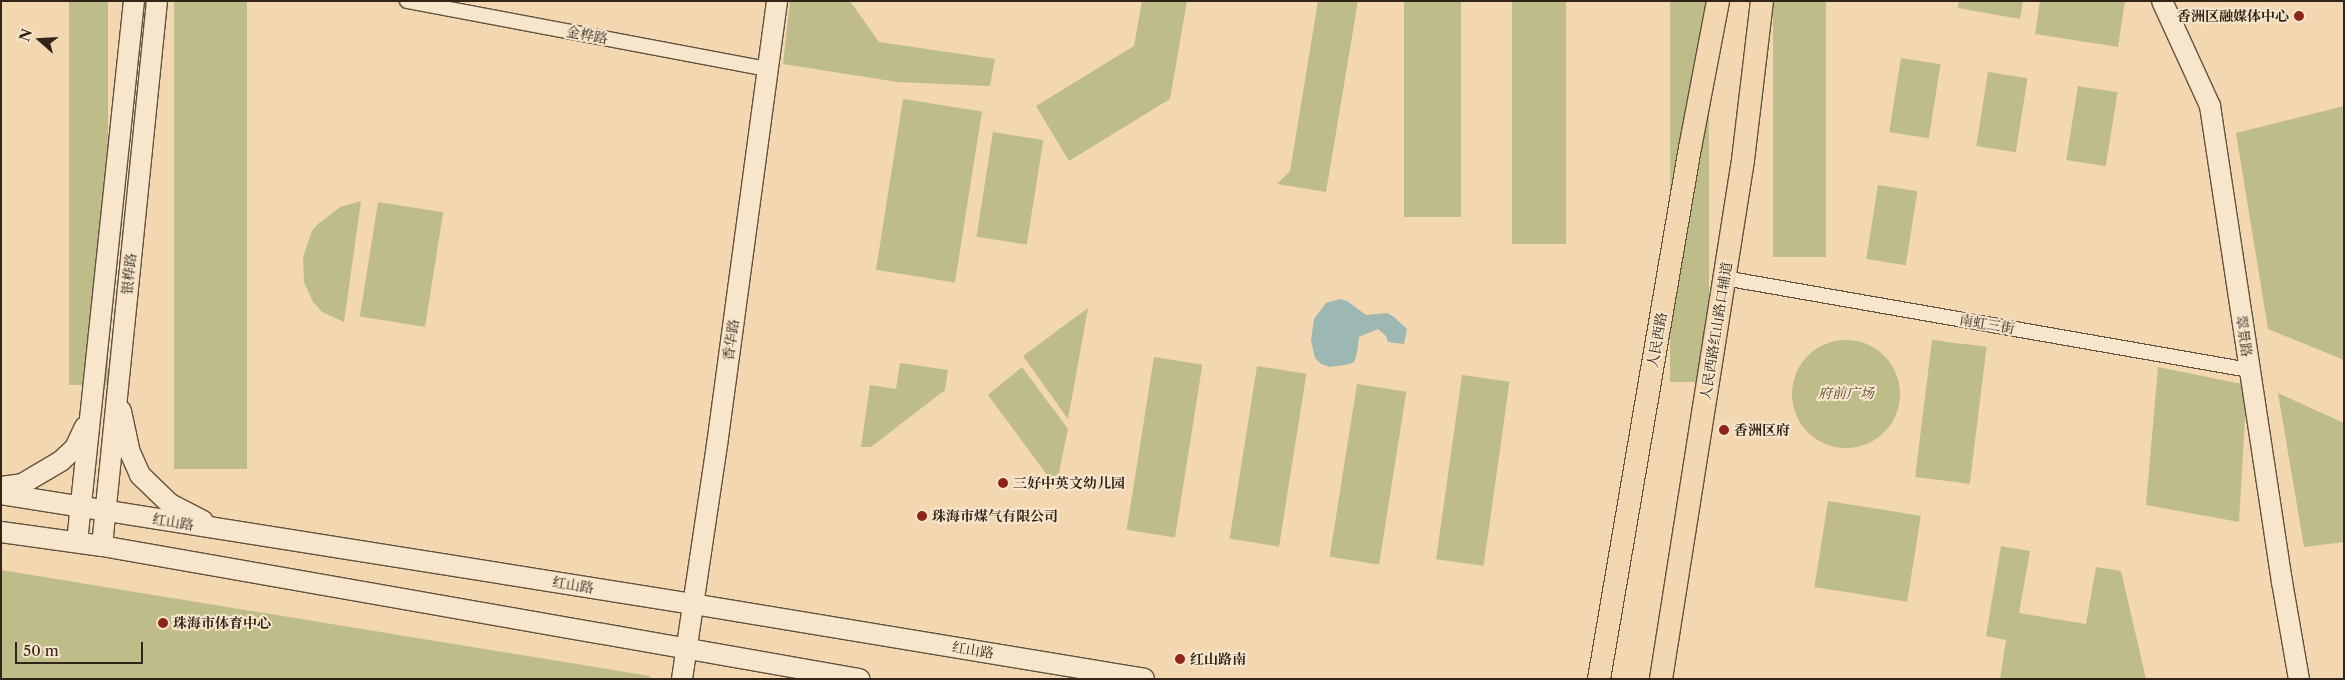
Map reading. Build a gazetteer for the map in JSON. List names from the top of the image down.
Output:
{
  "streets": {
    "main road": [
      "银桦路",
      "人民西路红山路口辅道",
      "翠景路",
      "香华路",
      "人民西路",
      "红山路"
    ],
    "street": ["金桦路", "南虹三街"]
  },
  "crossings": [
    ["金桦路", "香华路"],
    ["银桦路", "红山路"],
    ["南虹三街", "人民西路红山路口辅道"],
    ["南虹三街", "翠景路"],
    ["香华路", "红山路"]
  ],
  "parks": ["府前广场"],
  "places": [
    "香洲区融媒体中心",
    "香洲区府",
    "三好中英文幼儿园",
    "珠海市煤气有限公司",
    "珠海市体育中心",
    "红山路南"
  ],
  "scale_bar": "50 m",
  "north": "left"
}
